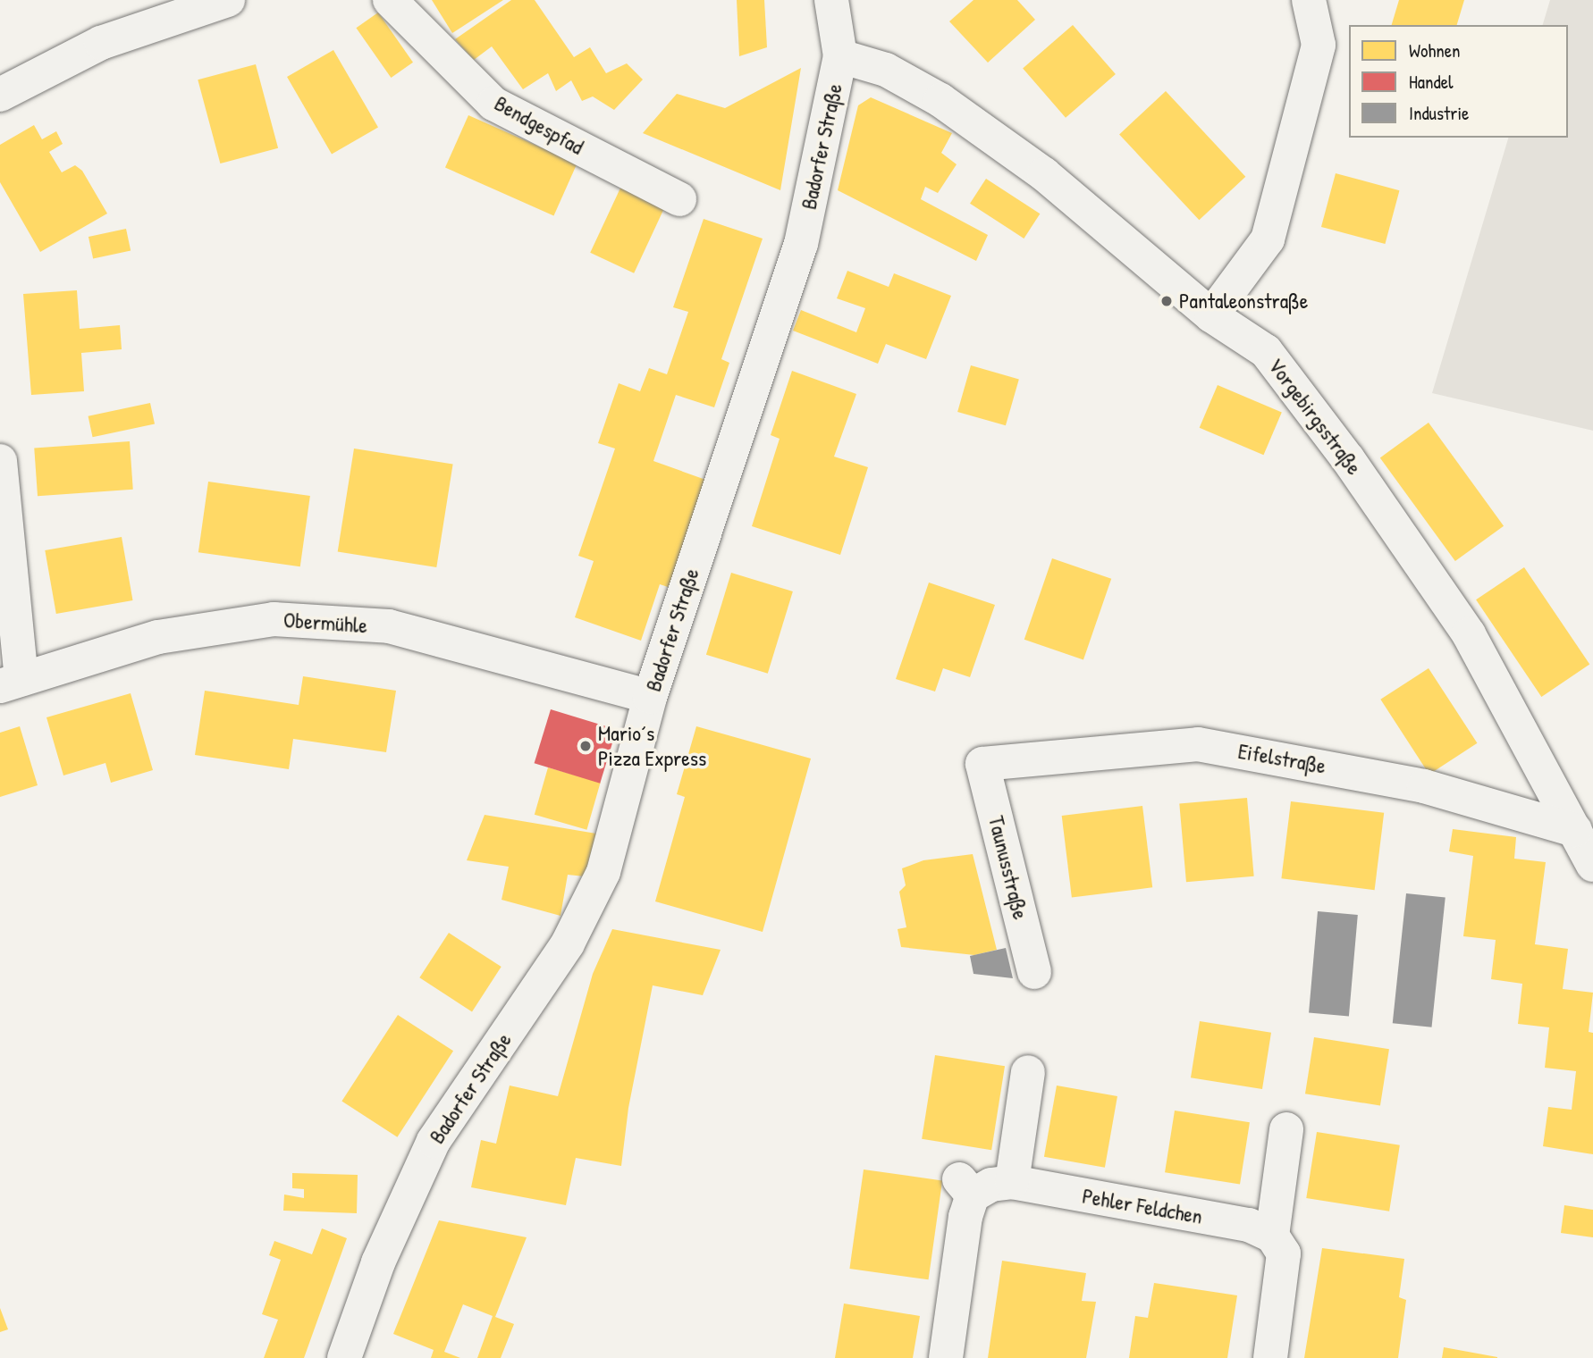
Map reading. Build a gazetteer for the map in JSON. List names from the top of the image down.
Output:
{
  "streets": {
    "street": [
      "Bendgespfad",
      "Badorfer Straße",
      "Vorgebirgsstraße",
      "Obermühle",
      "Eifelstraße",
      "Taunusstraße",
      "Pehler Feldchen"
    ]
  },
  "crossings": [
    ["Badorfer Straße", "Vorgebirgsstraße"],
    ["Badorfer Straße", "Obermühle"],
    ["Vorgebirgsstraße", "Eifelstraße"],
    ["Eifelstraße", "Taunusstraße"]
  ],
  "places": ["Pantaleonstraße", "Mario´s Pizza Express"],
  "legend": ["Wohnen", "Handel", "Industrie"]
}
